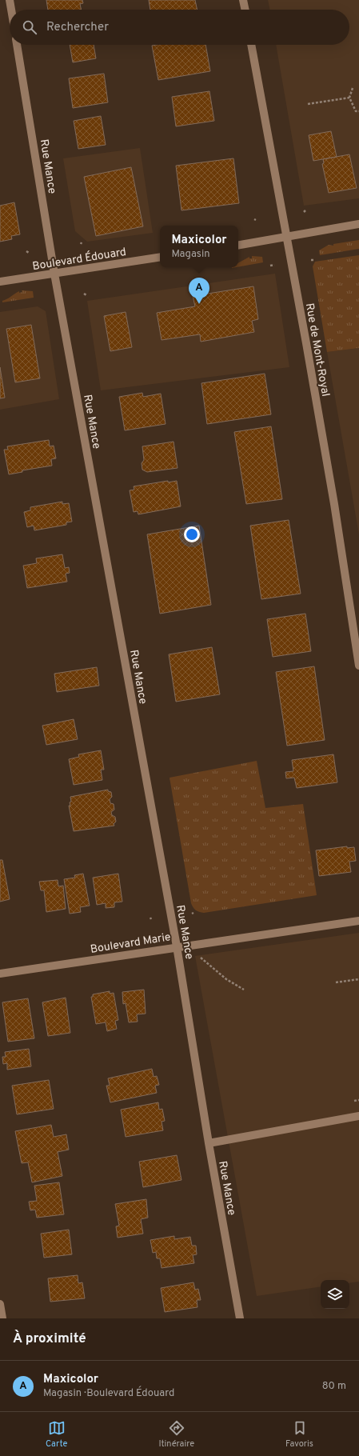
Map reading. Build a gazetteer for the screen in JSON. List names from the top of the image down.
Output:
{
  "streets": {
    "street": [
      "Rue Mance",
      "Boulevard Édouard",
      "Rue de Mont-Royal",
      "Boulevard Marie"
    ]
  },
  "crossings": [
    ["Rue Mance", "Boulevard Édouard"],
    ["Rue Mance", "Boulevard Marie"]
  ],
  "page": {
    "search": "Rechercher",
    "popup": ["Maxicolor", "Magasin"],
    "pins": "A",
    "heading": "À proximité",
    "list": [
      {
        "mark": "A",
        "name": "Maxicolor",
        "note": "Magasin · Boulevard Édouard",
        "value": "80 m"
      }
    ],
    "nav": ["Carte", "Itinéraire", "Favoris"]
  }
}
